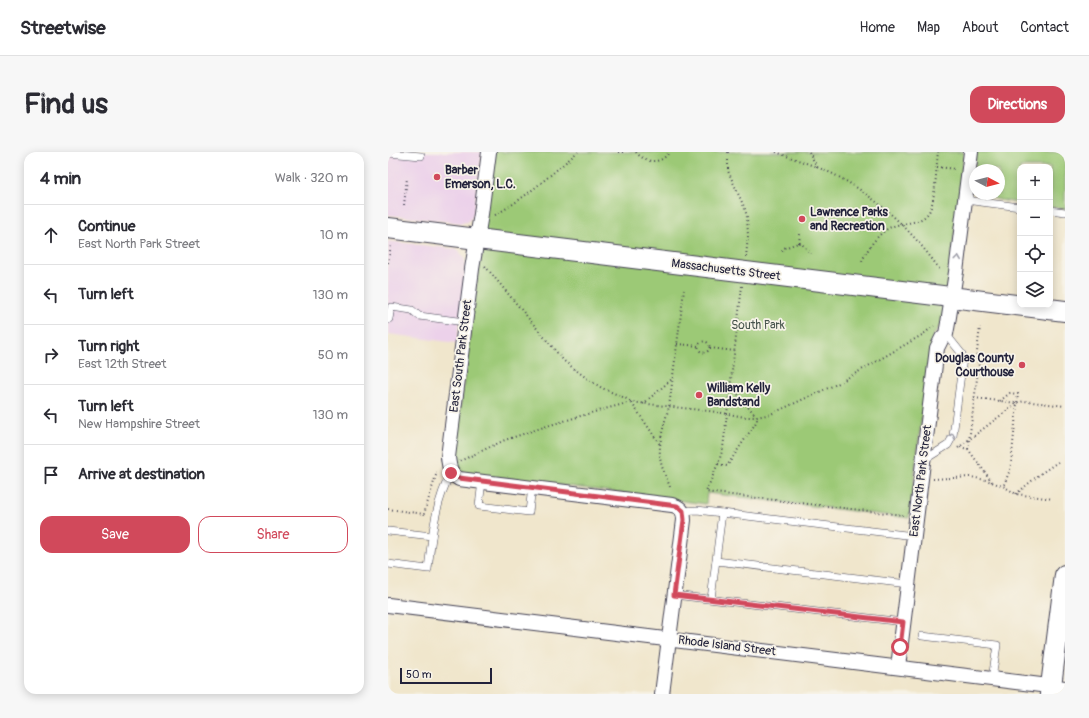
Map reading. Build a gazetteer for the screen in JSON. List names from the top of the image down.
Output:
{
  "streets": {
    "main road": ["Massachusetts Street"],
    "street": ["East South Park Street", "East North Park Street", "Rhode Island Street"]
  },
  "crossings": [
    ["Massachusetts Street", "East South Park Street"],
    ["Massachusetts Street", "East North Park Street"],
    ["East North Park Street", "Rhode Island Street"]
  ],
  "parks": ["South Park"],
  "places": [
    "Barber Emerson, L.C.",
    "Lawrence Parks and Recreation",
    "Douglas County Courthouse",
    "William Kelly Bandstand"
  ],
  "scale_bar": "50 m",
  "north": "right",
  "page": {
    "header": "Streetwise",
    "nav": [
      "Home",
      "Map",
      "About",
      "Contact"
    ],
    "buttons": [
      "Directions",
      ["Save", "Share"]
    ],
    "title": "Find us",
    "heading": ["4 min", "Walk · 320 m"],
    "map_buttons": ["+", "−"],
    "list": [
      ["Continue", "East North Park Street", "10 m"],
      ["Turn left", "130 m"],
      ["Turn right", "East 12th Street", "50 m"],
      ["Turn left", "New Hampshire Street", "130 m"],
      "Arrive at destination"
    ],
    "scale": "50 m"
  }
}
